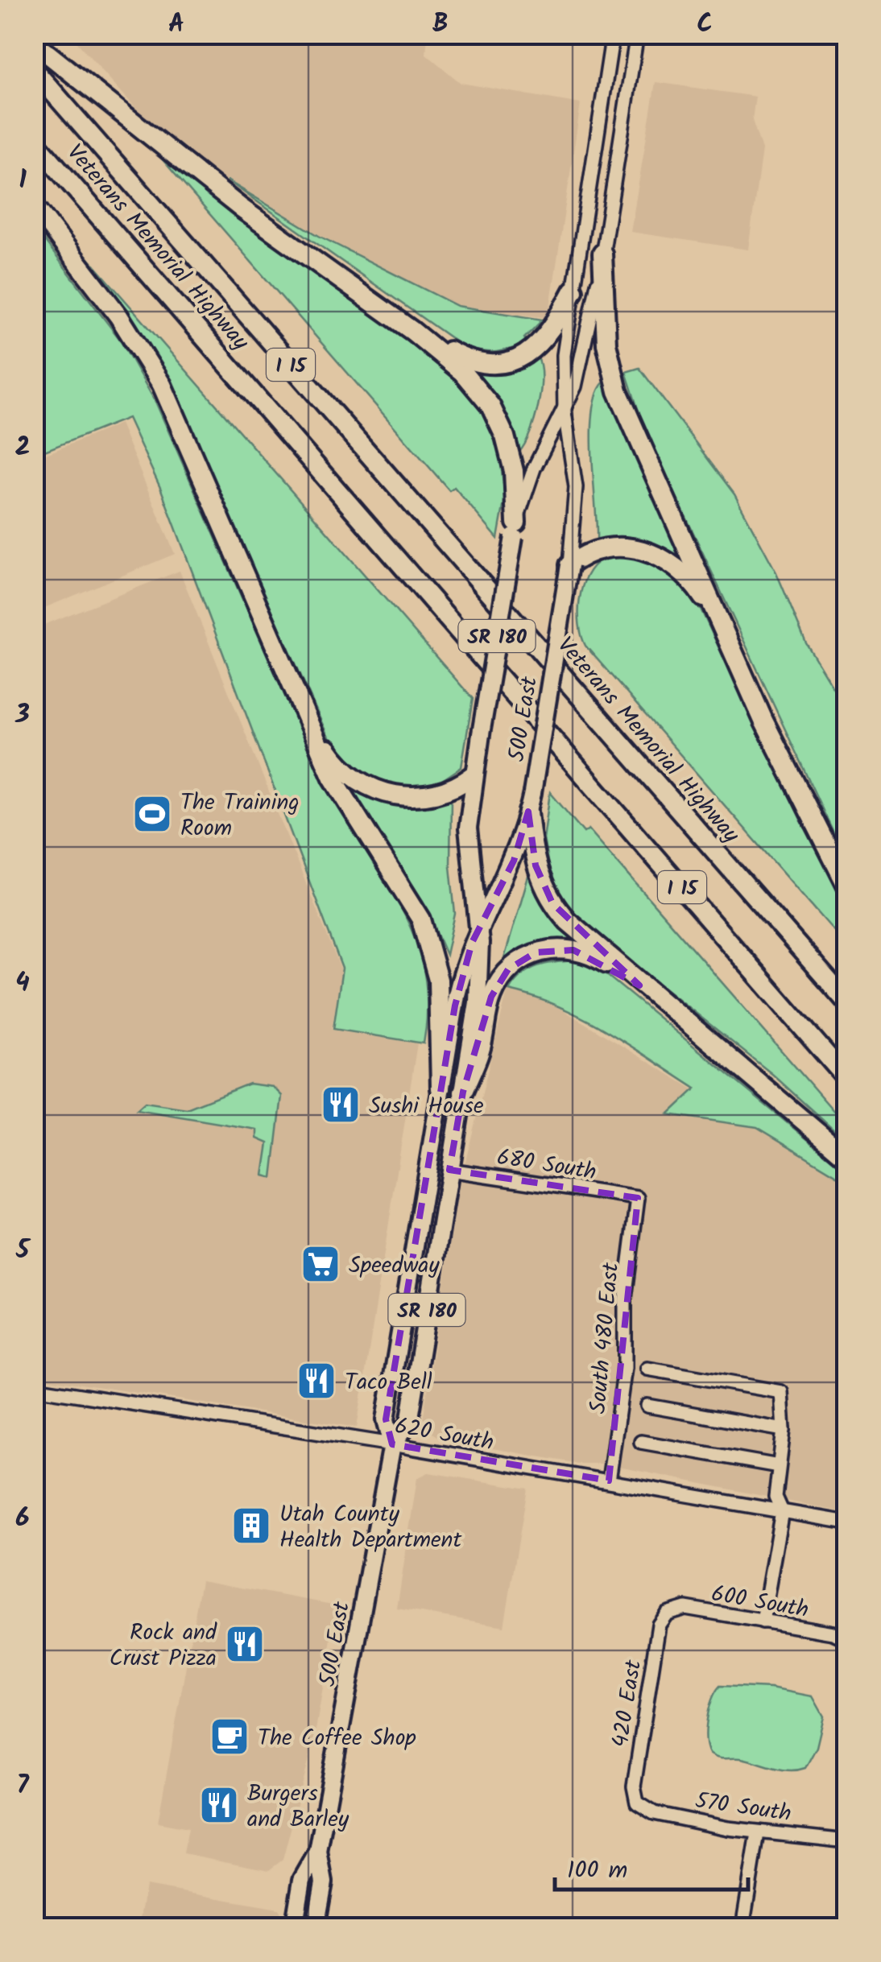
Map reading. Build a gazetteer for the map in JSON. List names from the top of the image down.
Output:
{
  "streets": {
    "highway": ["Veterans Memorial Highway", "I 15"],
    "main road": ["SR 180", "500 East"],
    "street": [
      "680 South",
      "South 480 East",
      "620 South",
      "600 South",
      "420 East",
      "570 South"
    ]
  },
  "crossings": [
    ["500 East", "680 South"],
    ["500 East", "620 South"],
    ["680 South", "South 480 East"],
    ["South 480 East", "620 South"],
    ["600 South", "420 East"],
    ["420 East", "570 South"]
  ],
  "places": {
    "sports": ["The Training Room"],
    "restaurant": [
      "Sushi House",
      "Taco Bell",
      "Rock and Crust Pizza",
      "Burgers and Barley"
    ],
    "supermarket": ["Speedway"],
    "building": ["Utah County Health Department"],
    "cafe": ["The Coffee Shop"]
  },
  "scale_bar": "100 m",
  "grid": {
    "columns": ["A", "B", "C"],
    "rows": [
      "1",
      "2",
      "3",
      "4",
      "5",
      "6",
      "7"
    ]
  }
}
